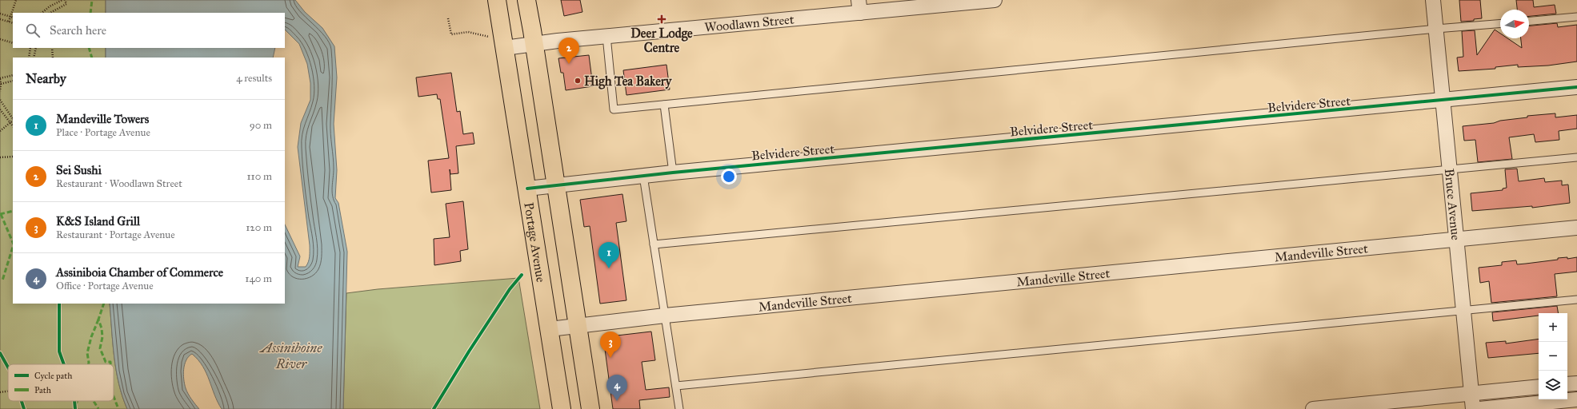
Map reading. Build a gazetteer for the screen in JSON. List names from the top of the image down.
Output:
{
  "streets": {
    "highway": ["Portage Avenue"],
    "street": [
      "Woodlawn Street",
      "Belvidere Street",
      "Bruce Avenue",
      "Mandeville Street"
    ]
  },
  "crossings": [
    ["Woodlawn Street", "Portage Avenue"],
    ["Belvidere Street", "Bruce Avenue"],
    ["Belvidere Street", "Portage Avenue"],
    ["Bruce Avenue", "Mandeville Street"],
    ["Portage Avenue", "Mandeville Street"]
  ],
  "water": ["Assiniboine River"],
  "places": {
    "health": ["Deer Lodge Centre"],
    "other": ["High Tea Bakery"]
  },
  "legend": ["Cycle path", "Path"],
  "north": "right",
  "page": {
    "search": "Search here",
    "pins": [
      "2",
      "1",
      "3",
      "4"
    ],
    "heading": ["Nearby", "4 results"],
    "list": [
      {
        "mark": "1",
        "name": "Mandeville Towers",
        "note": "Place · Portage Avenue",
        "value": "90 m"
      },
      {
        "mark": "2",
        "name": "Sei Sushi",
        "note": "Restaurant · Woodlawn Street",
        "value": "110 m"
      },
      {
        "mark": "3",
        "name": "K&S Island Grill",
        "note": "Restaurant · Portage Avenue",
        "value": "120 m"
      },
      {
        "mark": "4",
        "name": "Assiniboia Chamber of Commerce",
        "note": "Office · Portage Avenue",
        "value": "140 m"
      }
    ],
    "map_buttons": ["+", "−"]
  }
}
